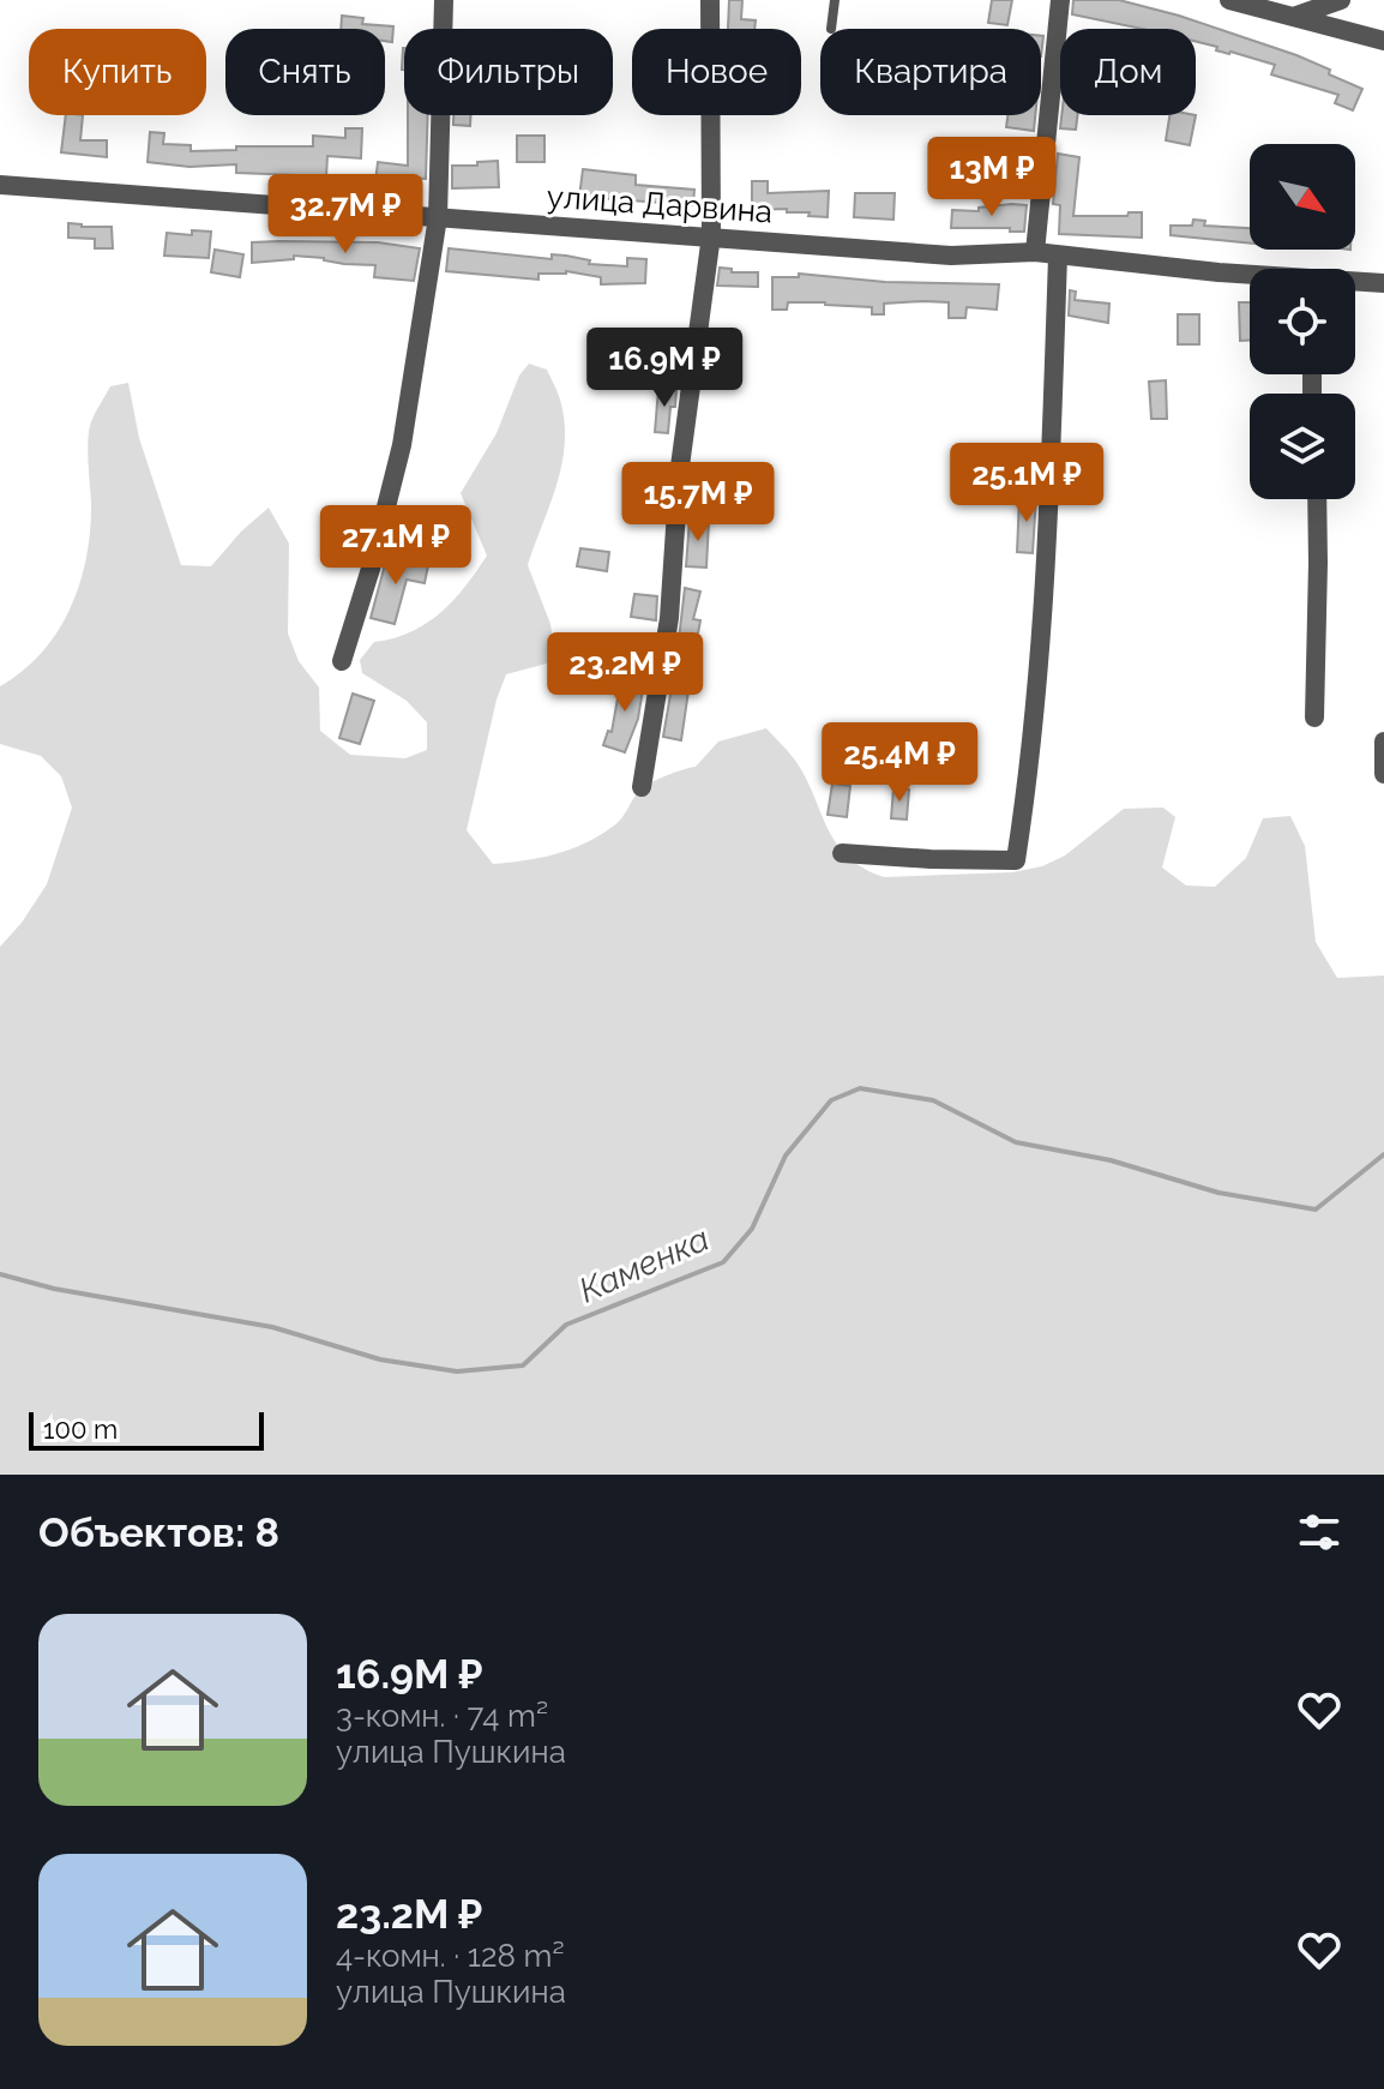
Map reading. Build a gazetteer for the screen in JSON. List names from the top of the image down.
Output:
{
  "streets": {
    "street": ["улица Дарвина"]
  },
  "water": ["Каменка"],
  "scale_bar": "100 m",
  "north": "bottom right",
  "page": {
    "chip": [
      "Купить",
      "Снять",
      "Фильтры",
      "Новое",
      "Квартира",
      "Дом"
    ],
    "price": [
      "13M ₽",
      "32.7M ₽",
      "16.9M ₽",
      "25.1M ₽",
      "15.7M ₽",
      "27.1M ₽",
      "23.2M ₽",
      "25.4M ₽"
    ],
    "scale": "100 m",
    "heading": "Объектов: 8",
    "list": [
      {
        "name": "16.9M ₽",
        "note": "3-комн. · 74 m² · улица Пушкина"
      },
      {
        "name": "23.2M ₽",
        "note": "4-комн. · 128 m² · улица Пушкина"
      }
    ]
  }
}
